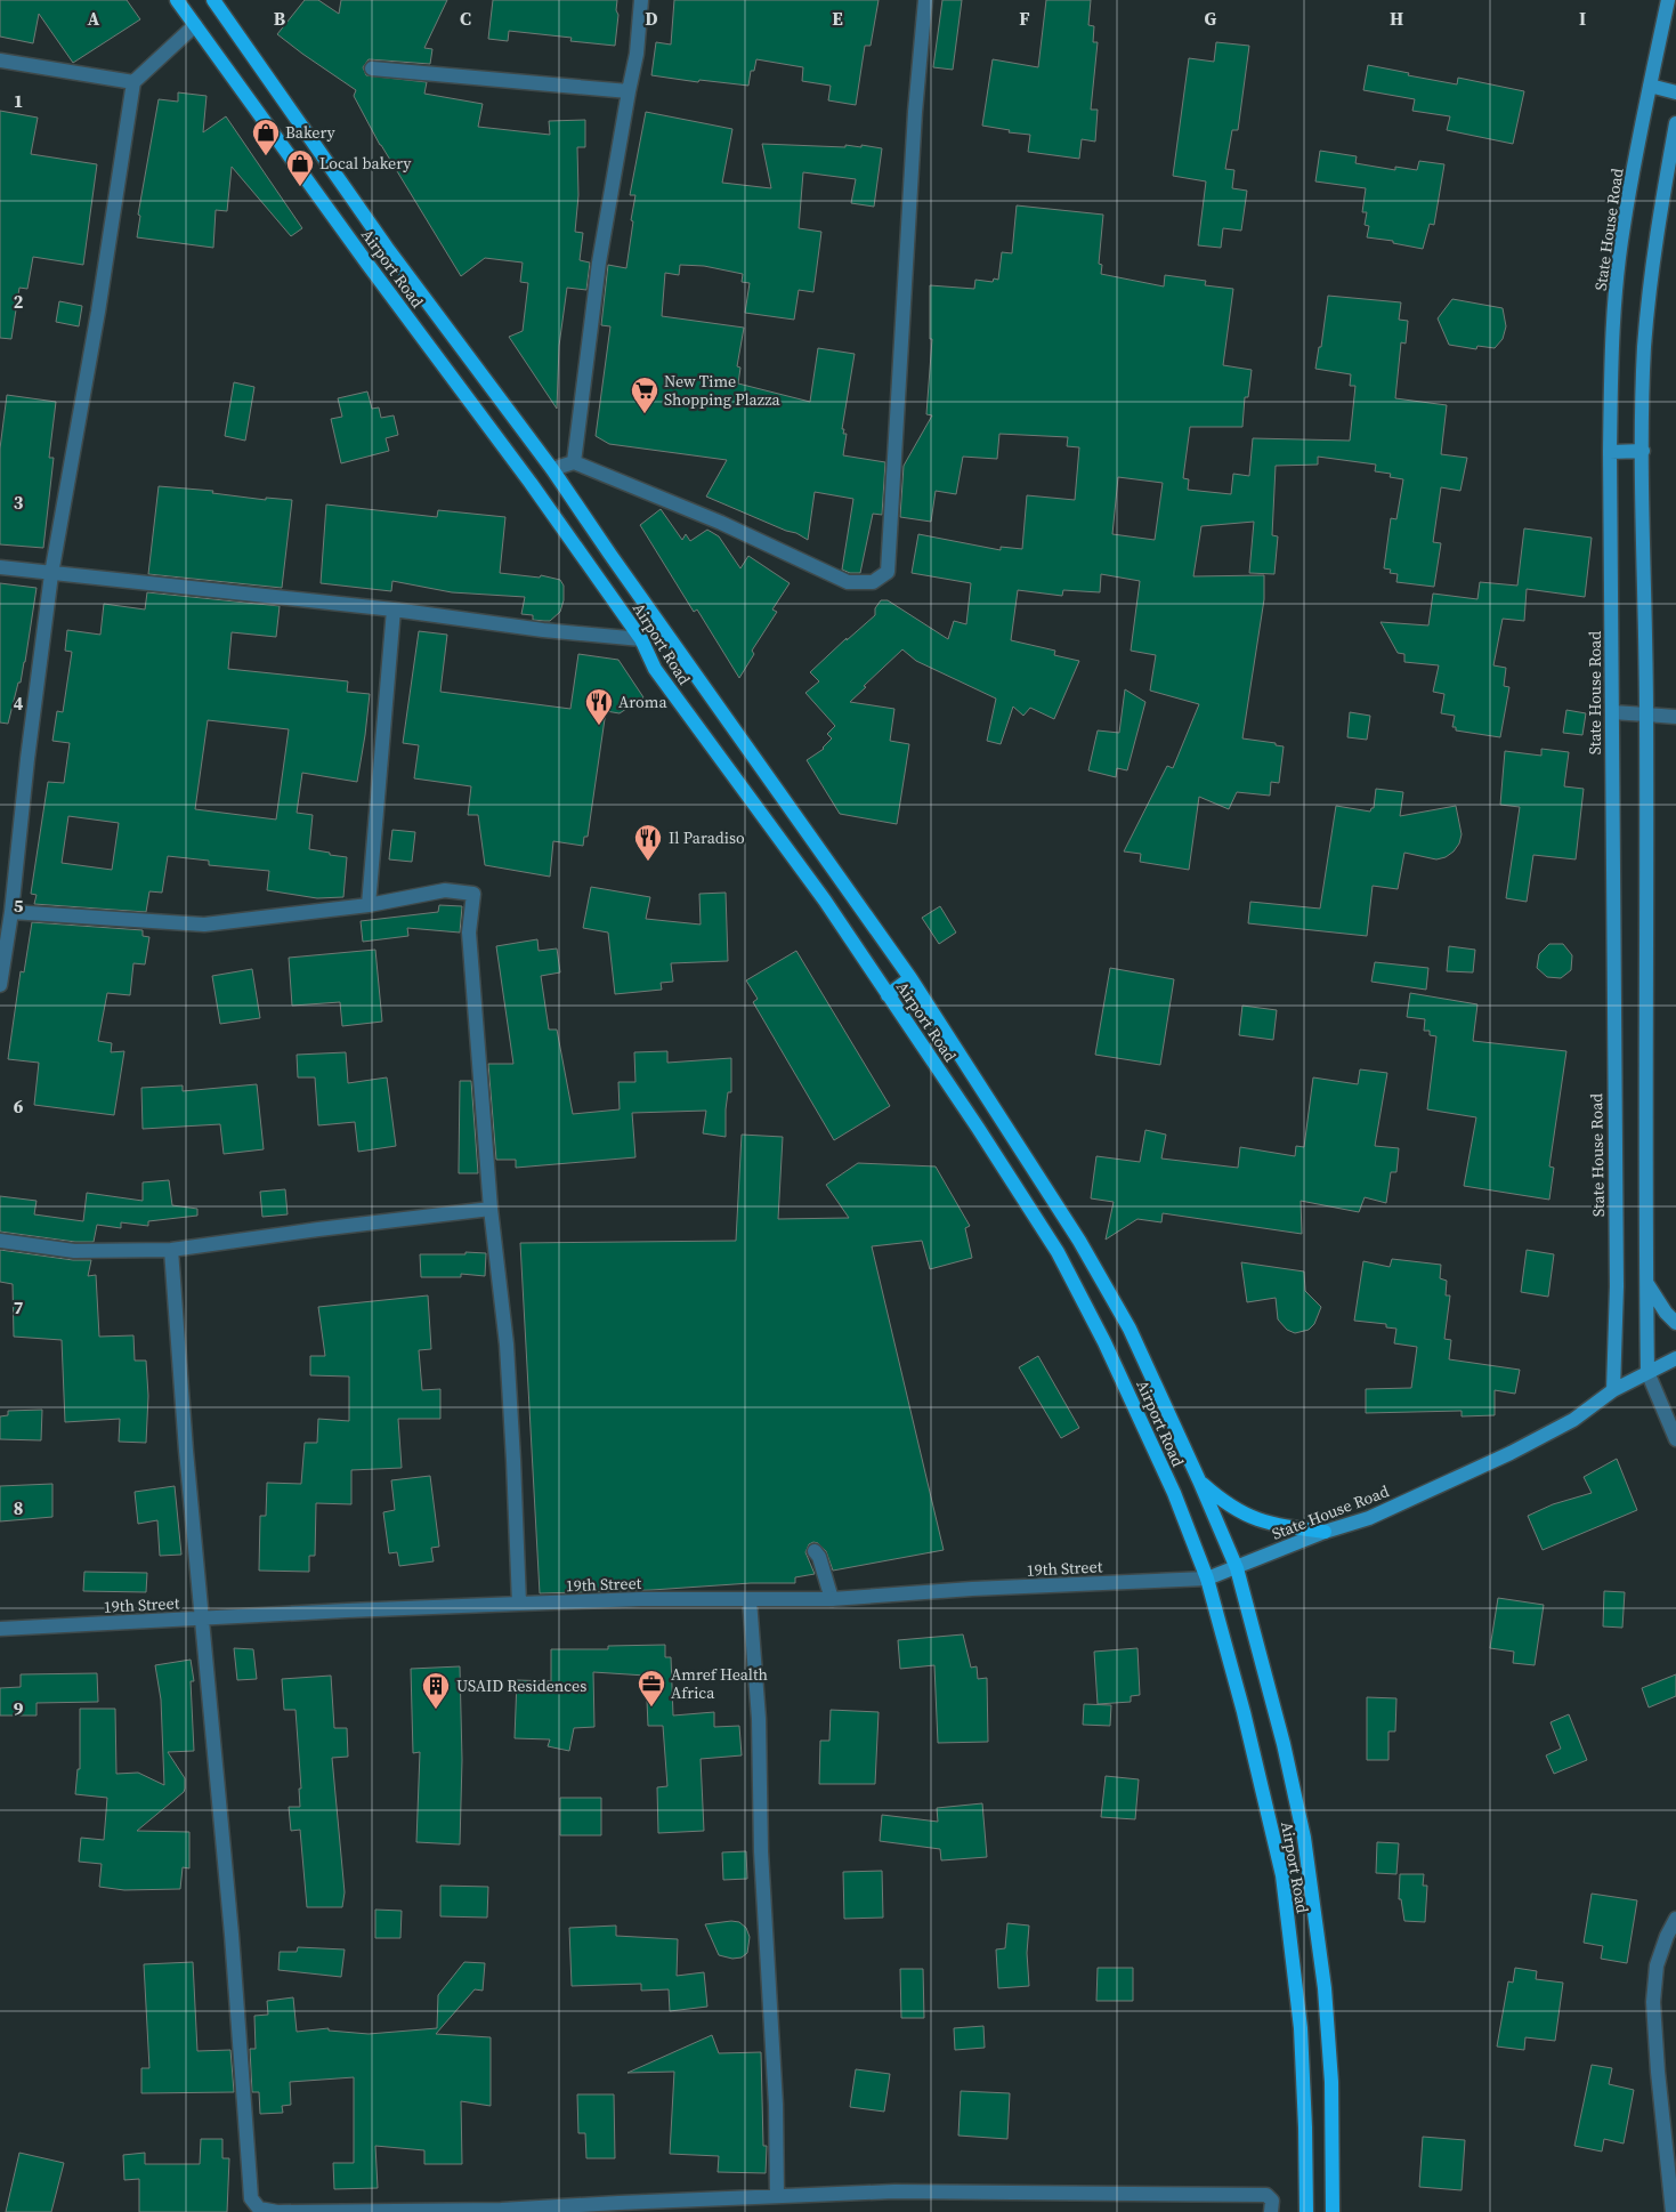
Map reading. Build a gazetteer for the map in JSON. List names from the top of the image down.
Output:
{
  "streets": {
    "main road": ["State House Road", "Airport Road"],
    "street": ["19th Street"]
  },
  "crossings": [
    ["State House Road", "Airport Road"],
    ["State House Road", "19th Street"],
    ["Airport Road", "19th Street"]
  ],
  "places": {
    "shop": ["Bakery", "Local bakery"],
    "supermarket": ["New Time Shopping Plazza"],
    "restaurant": ["Aroma", "Il Paradiso"],
    "office": ["Amref Health Africa"],
    "building": ["USAID Residences"]
  },
  "grid": {
    "columns": [
      "A",
      "B",
      "C",
      "D",
      "E",
      "F",
      "G",
      "H",
      "I"
    ],
    "rows": [
      "1",
      "2",
      "3",
      "4",
      "5",
      "6",
      "7",
      "8",
      "9"
    ]
  }
}
